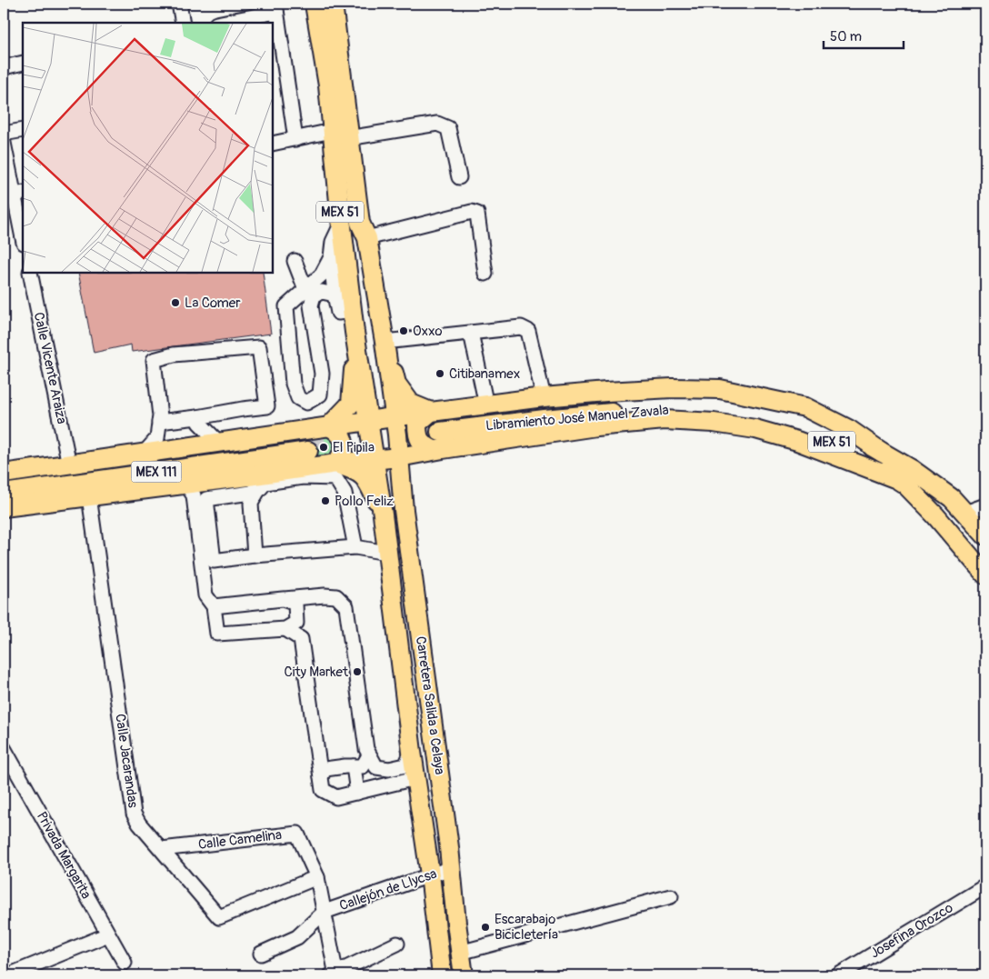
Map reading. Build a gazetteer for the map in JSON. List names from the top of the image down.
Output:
{
  "streets": {
    "main road": [
      "MEX 51",
      "Libramiento José Manuel Zavala",
      "MEX 111",
      "Carretera Salida a Celaya"
    ],
    "street": [
      "Calle Vicente Araiza",
      "Calle Jacarandas",
      "Calle Camelina",
      "Privada Margarita",
      "Callejón de Llycsa",
      "Josefina Orozco"
    ]
  },
  "crossings": [
    ["MEX 51", "Carretera Salida a Celaya"],
    ["Carretera Salida a Celaya", "Callejón de Llycsa"],
    ["Calle Jacarandas", "Calle Camelina"]
  ],
  "places": [
    "La Comer",
    "Oxxo",
    "Citibanamex",
    "El Pipila",
    "Pollo Feliz",
    "City Market",
    "Escarabajo Bicicletería"
  ],
  "scale_bar": "50 m"
}
